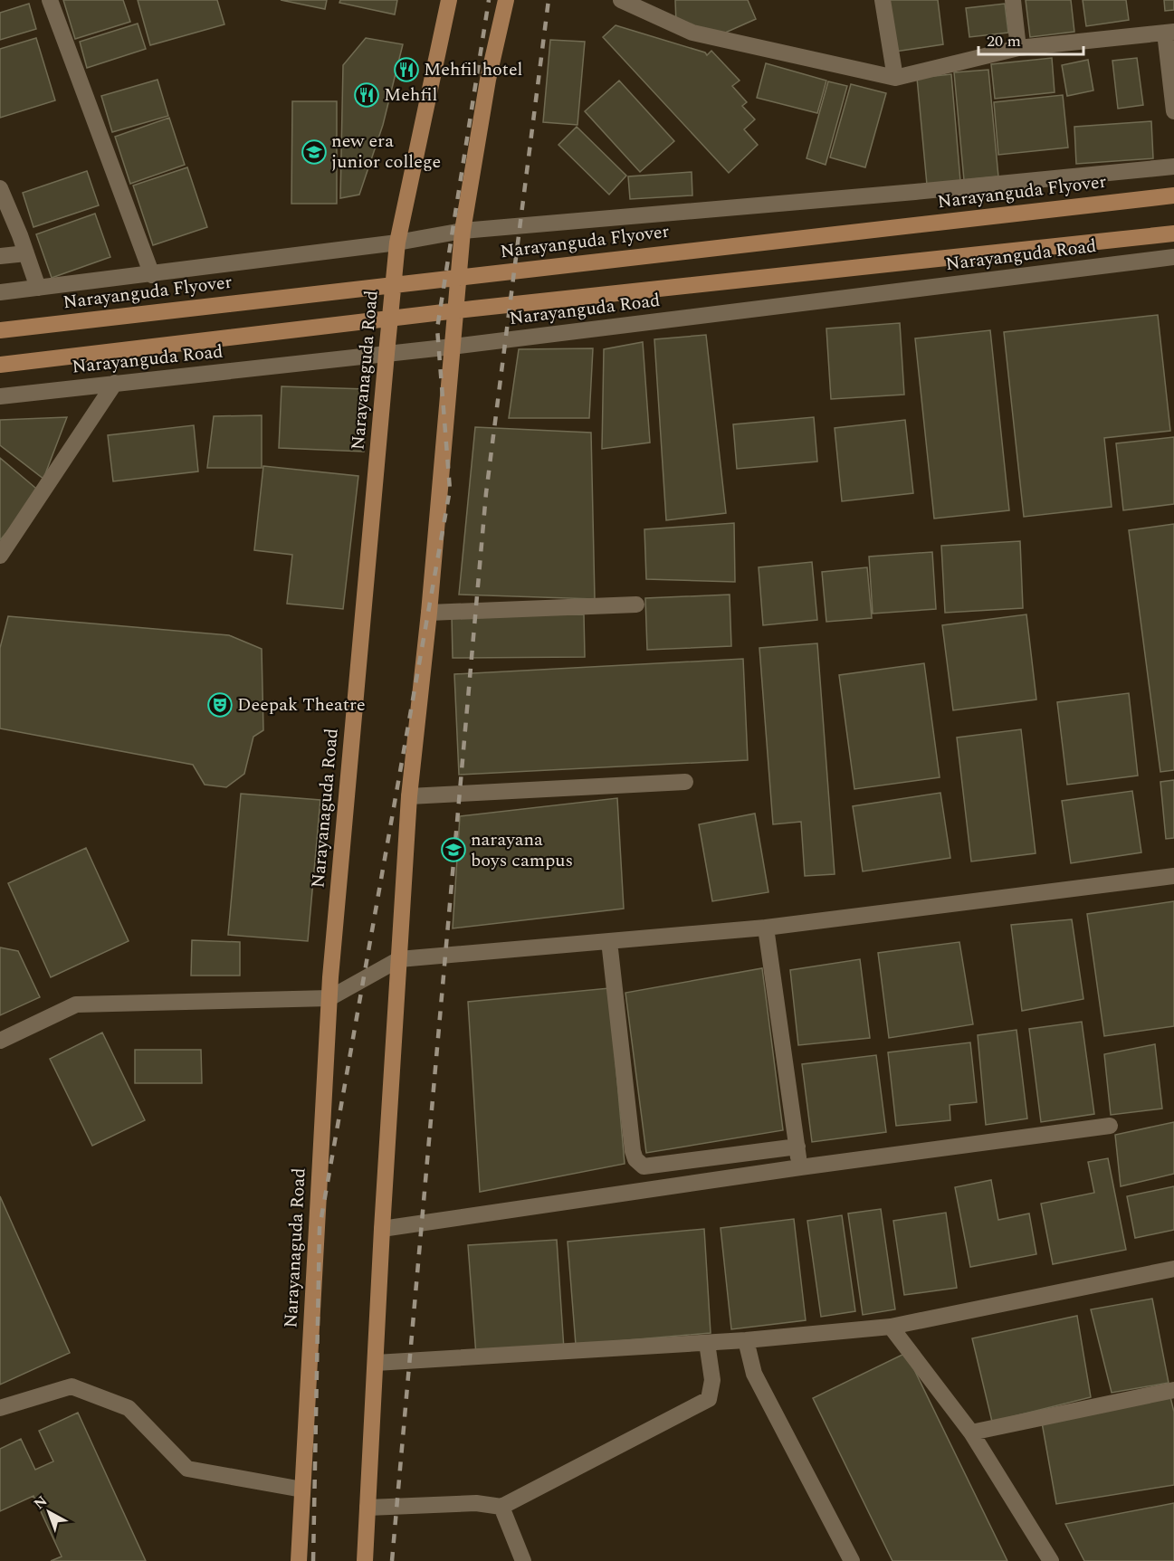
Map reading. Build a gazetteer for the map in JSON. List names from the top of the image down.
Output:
{
  "streets": {
    "main road": ["Narayanguda Flyover", "Narayanaguda Road"],
    "street": ["Narayanguda Road"]
  },
  "crossings": [
    ["Narayanguda Road", "Narayanaguda Road"]
  ],
  "places": {
    "restaurant": ["Mehfil hotel", "Mehfil"],
    "school or university": ["new era junior college", "narayana boys campus"],
    "theatre": ["Deepak Theatre"]
  },
  "scale_bar": "20 m",
  "north": "top left"
}
